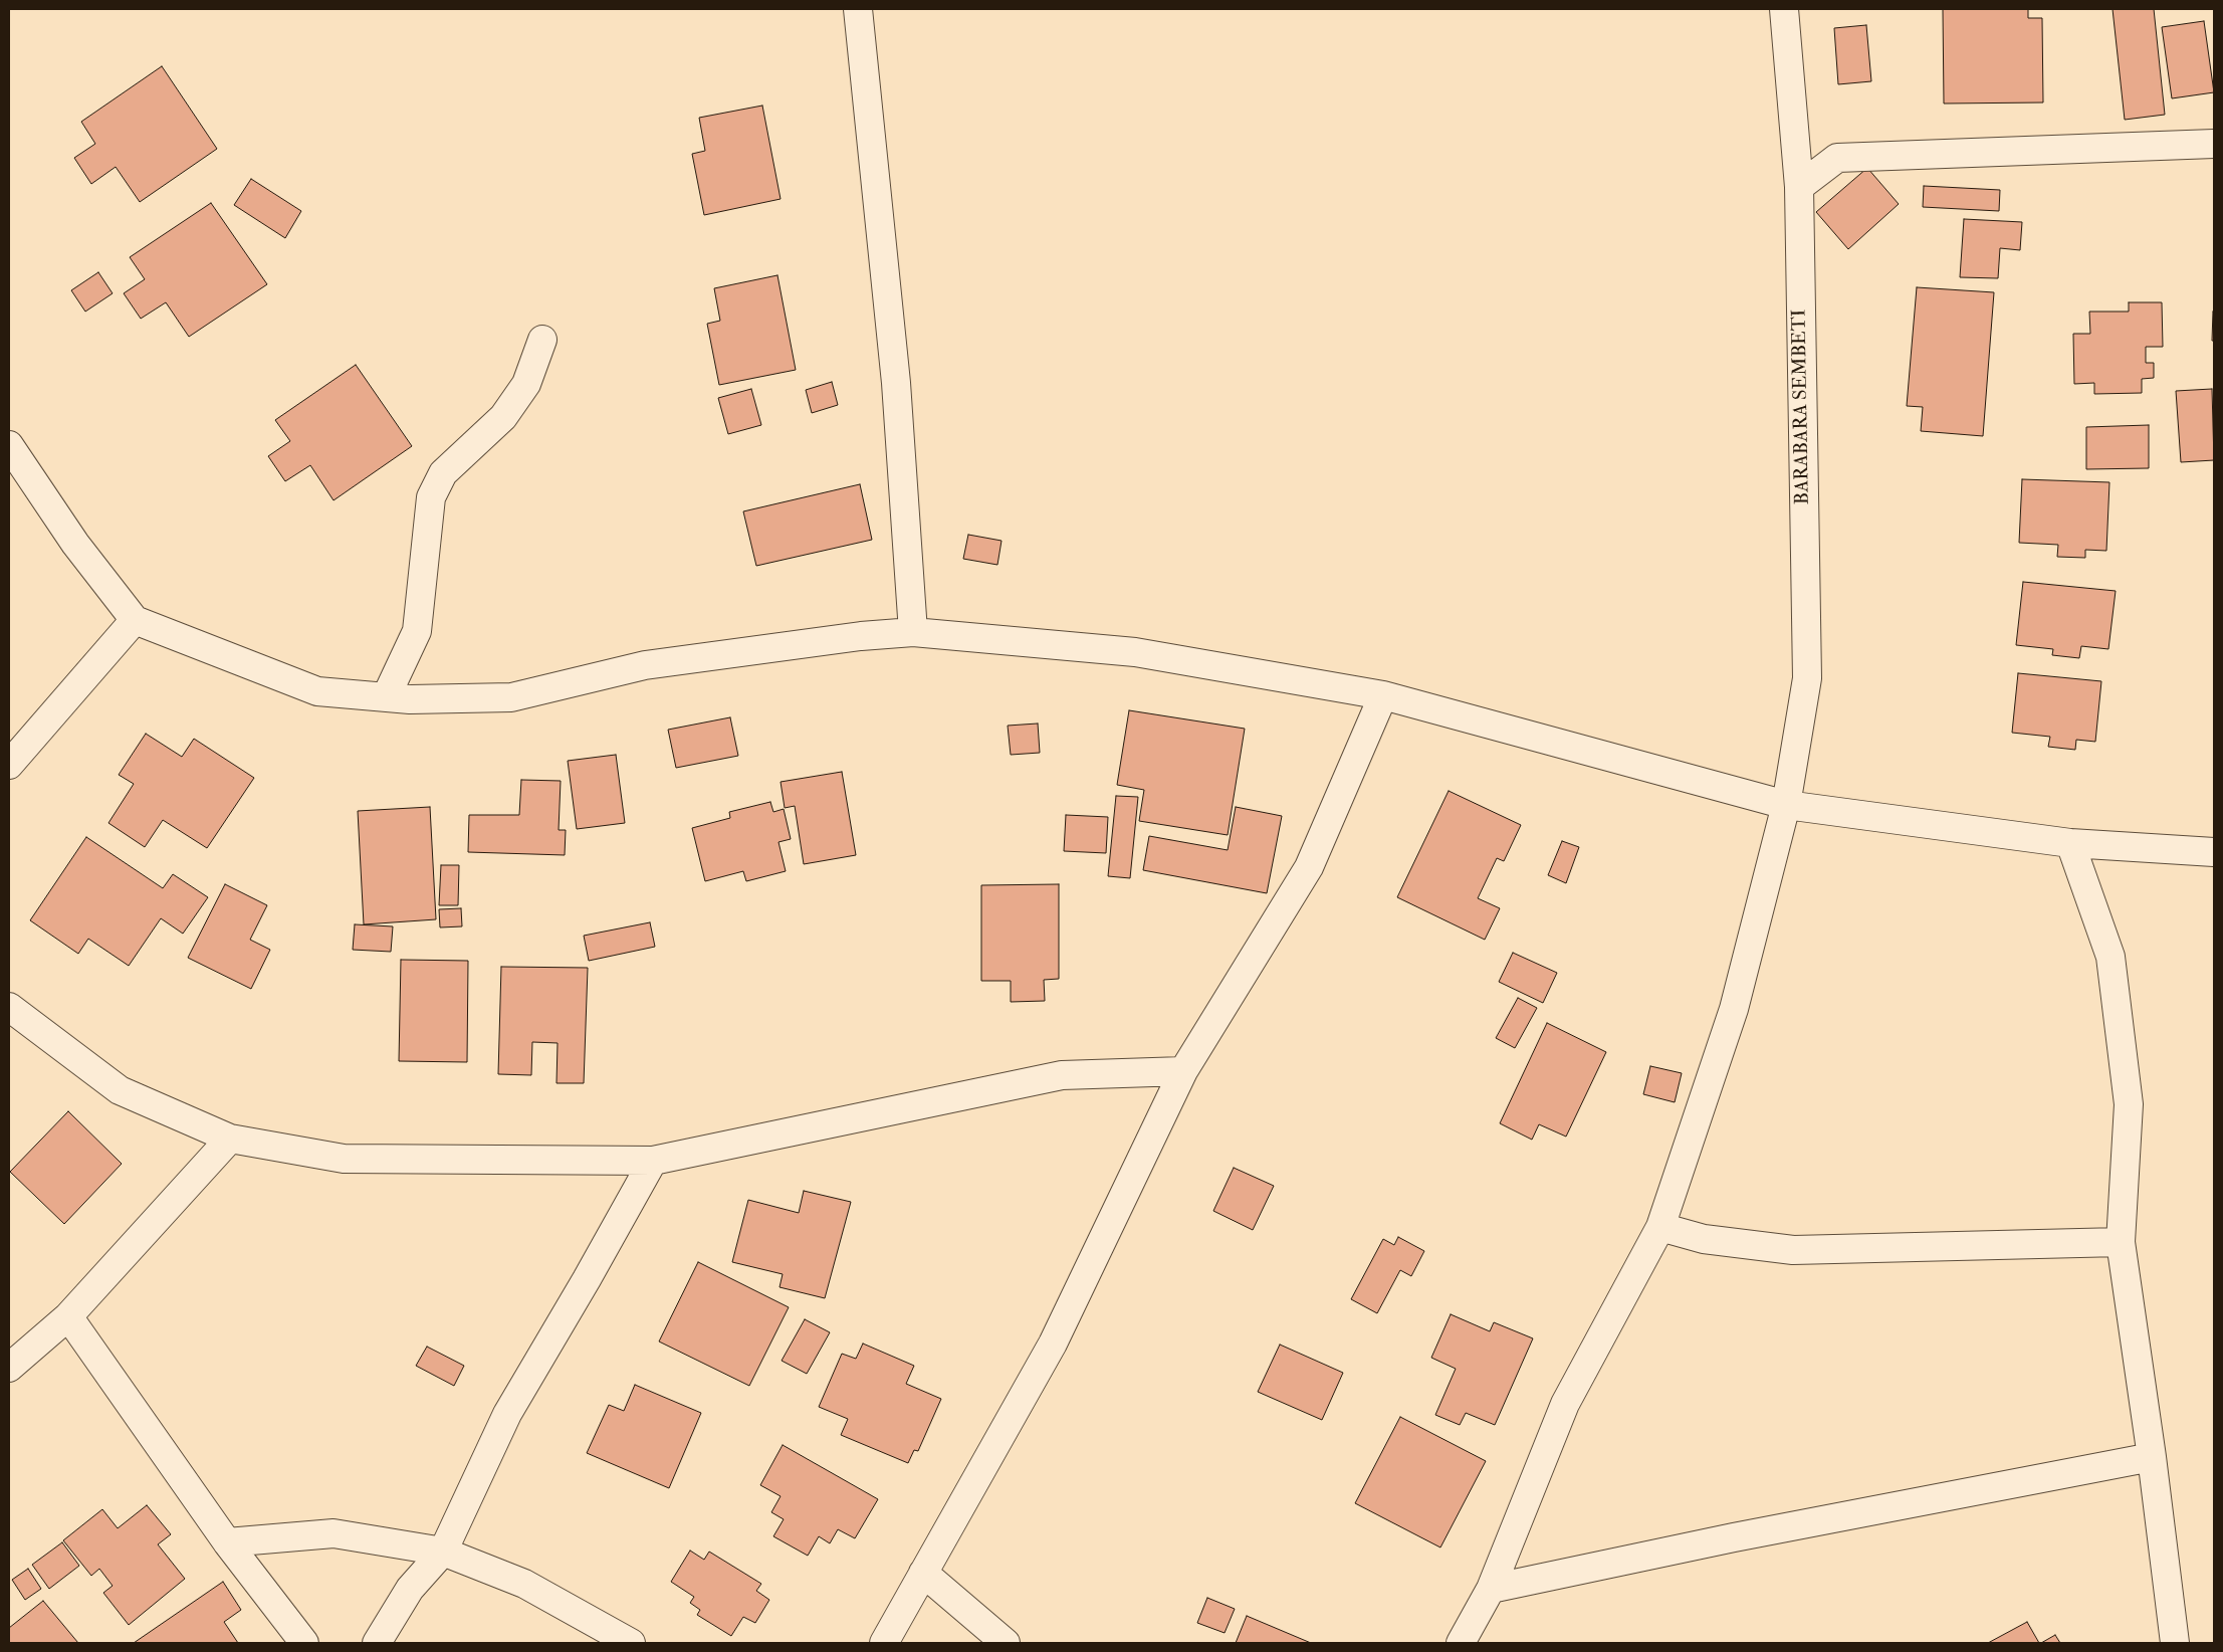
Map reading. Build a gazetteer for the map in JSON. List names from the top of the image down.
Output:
{
  "streets": {
    "street": ["BARABARA SEMBETI"]
  }
}
